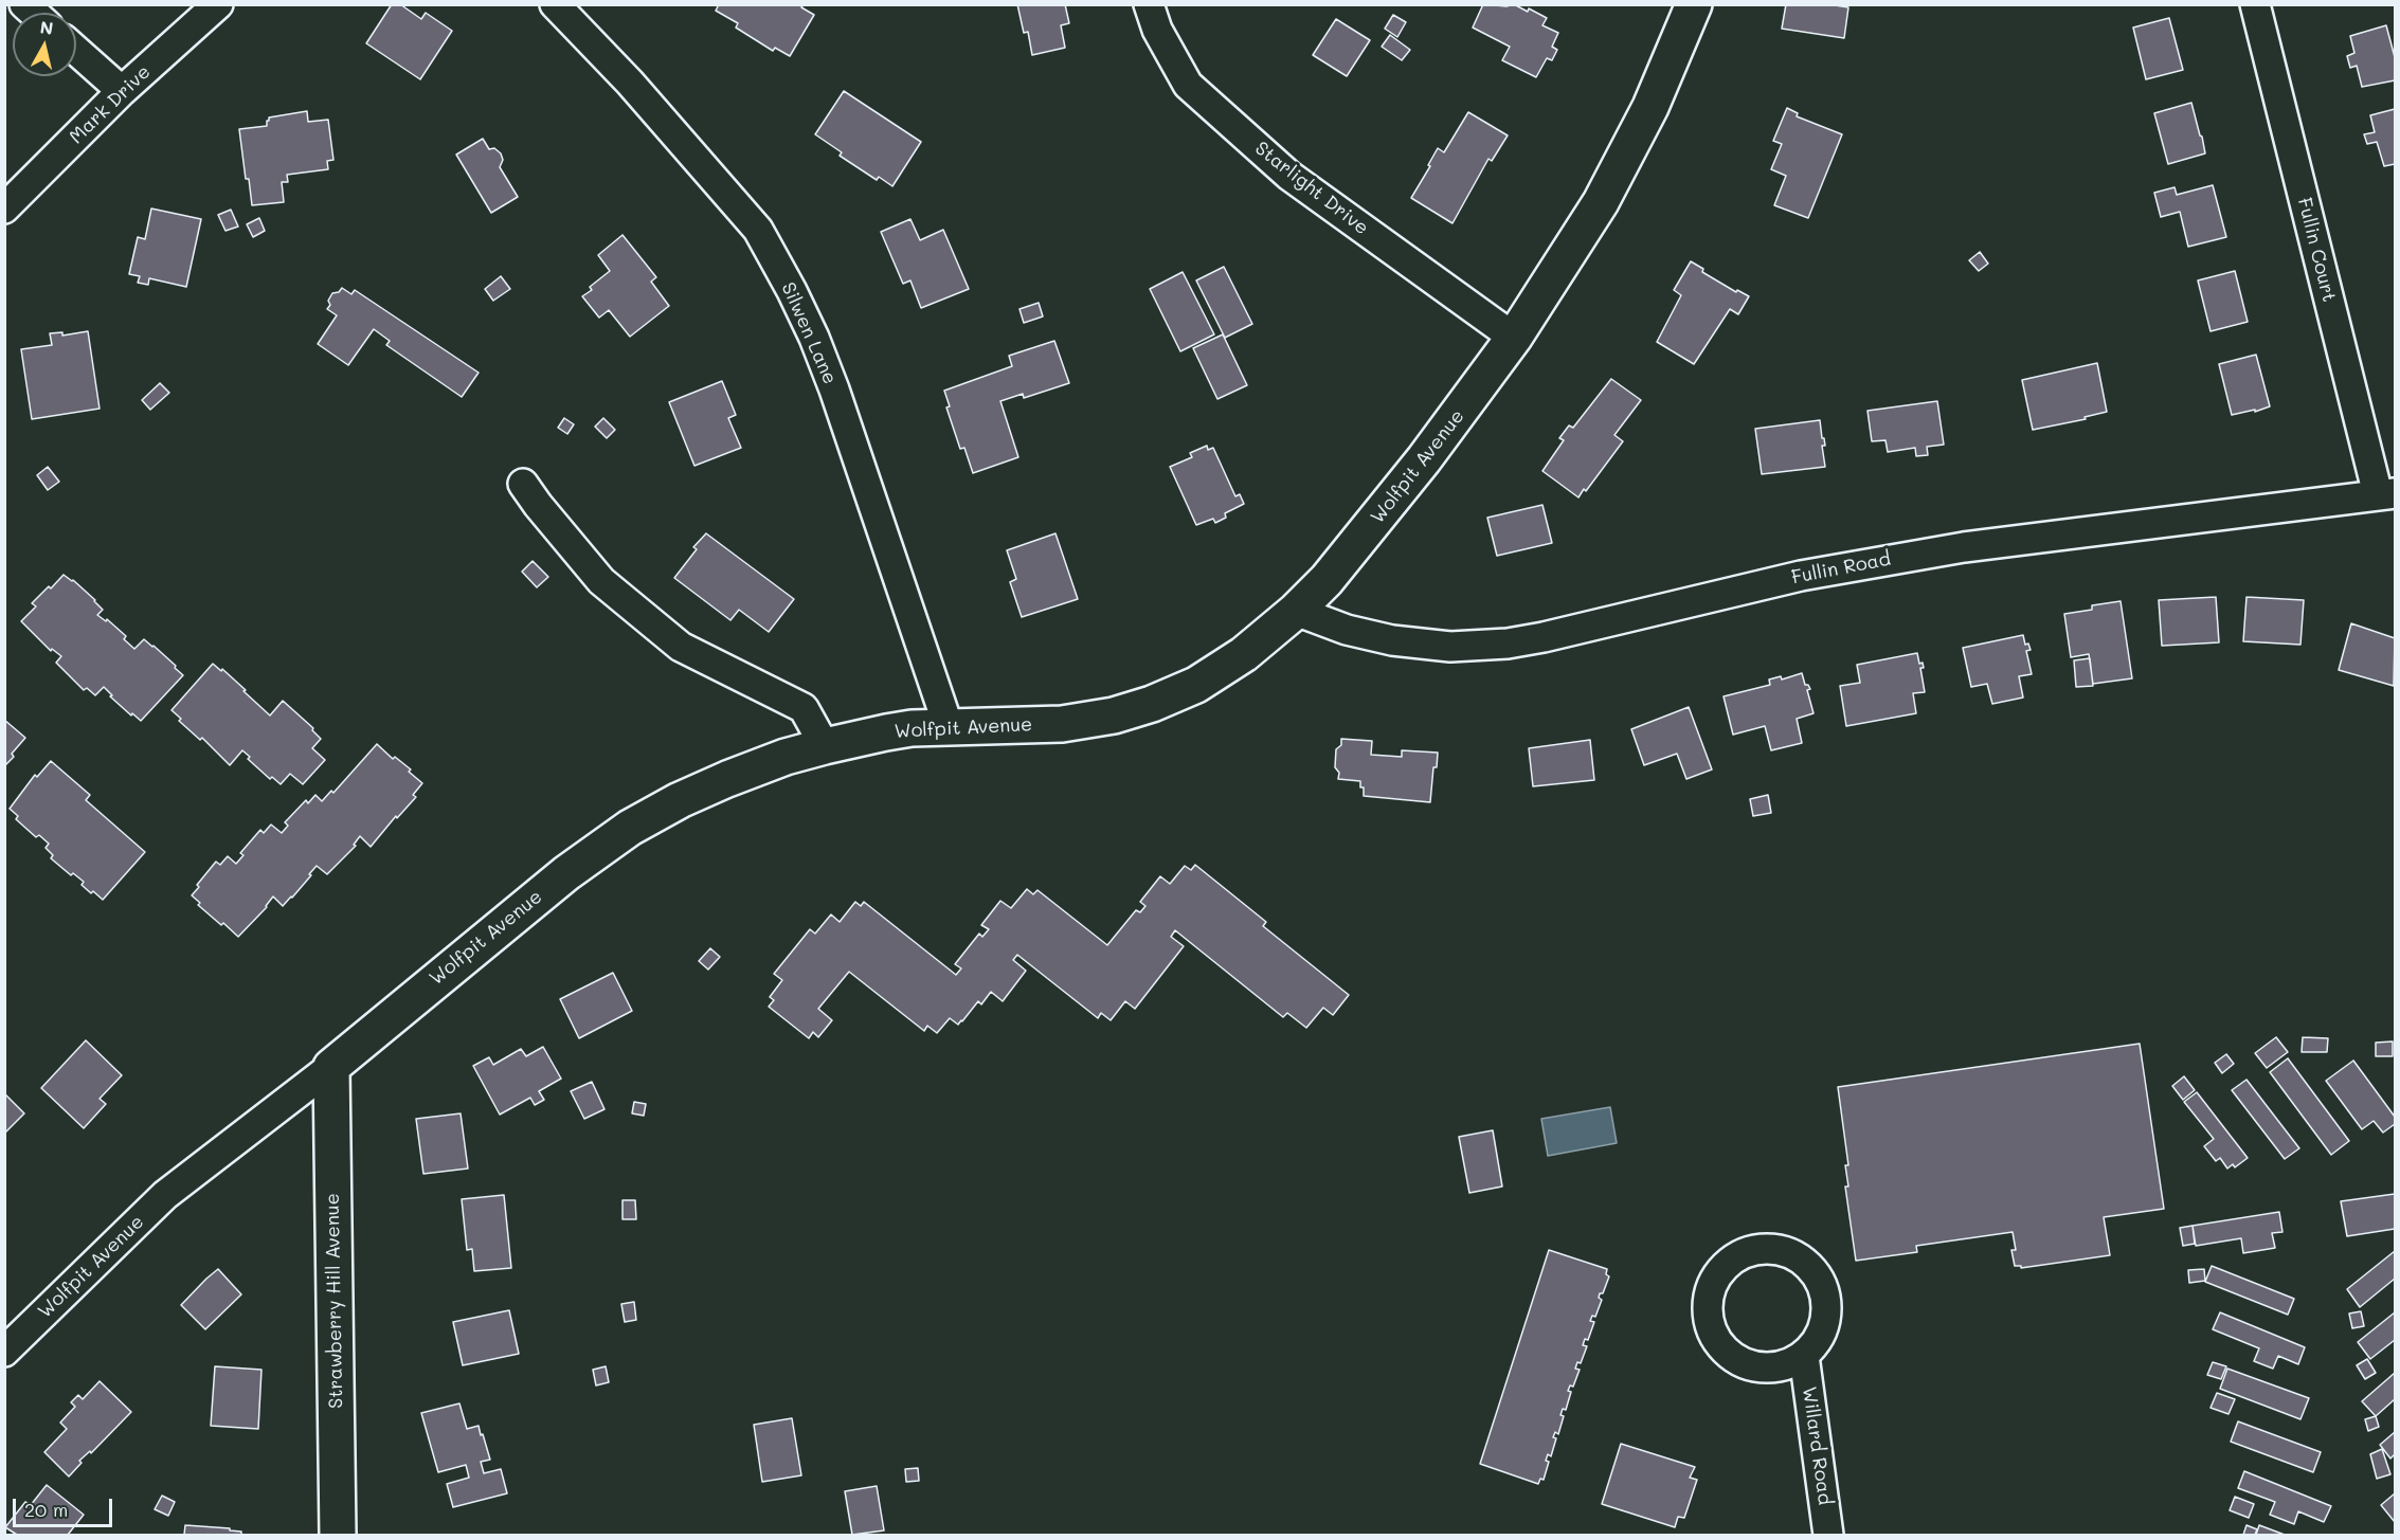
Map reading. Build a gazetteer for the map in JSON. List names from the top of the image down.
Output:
{
  "streets": {
    "street": [
      "Mark Drive",
      "Starlight Drive",
      "Fullin Court",
      "Silwen Lane",
      "Wolfpit Avenue",
      "Fullin Road",
      "Strawberry Hill Avenue",
      "Willard Road"
    ]
  },
  "crossings": [
    ["Starlight Drive", "Wolfpit Avenue"],
    ["Fullin Court", "Fullin Road"],
    ["Silwen Lane", "Wolfpit Avenue"],
    ["Wolfpit Avenue", "Fullin Road"],
    ["Wolfpit Avenue", "Strawberry Hill Avenue"]
  ],
  "scale_bar": "20 m",
  "north": "top"
}
